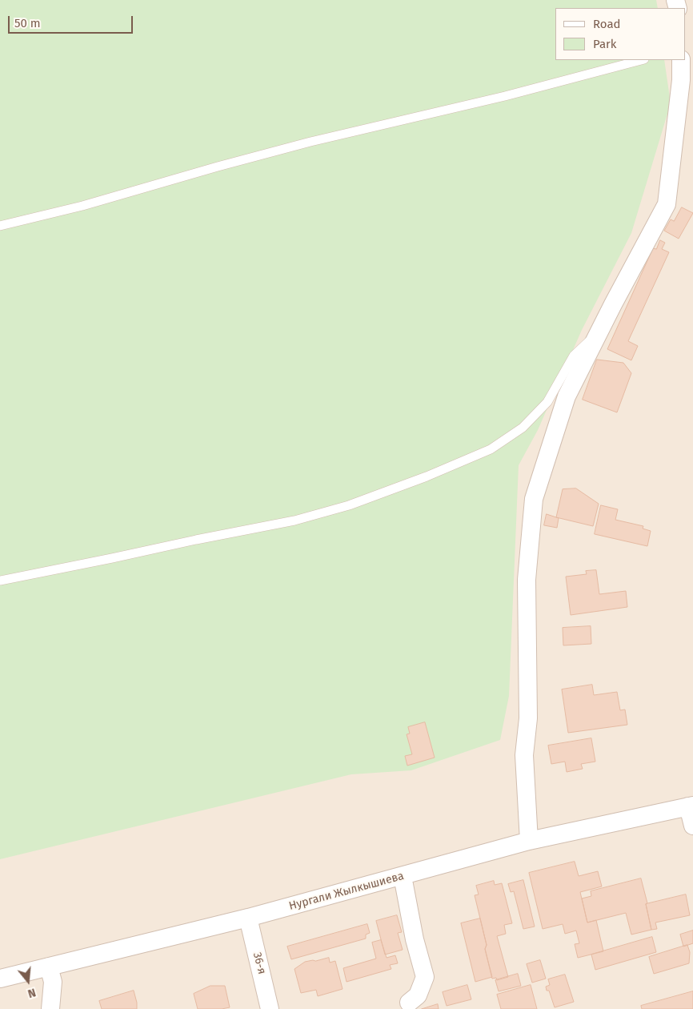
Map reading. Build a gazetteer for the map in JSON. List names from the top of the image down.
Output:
{
  "streets": {
    "street": ["Нургали Жылкышиева", "36-я"]
  },
  "crossings": [
    ["Нургали Жылкышиева", "36-я"]
  ],
  "legend": ["Road", "Park"],
  "scale_bar": "50 m",
  "north": "bottom"
}
